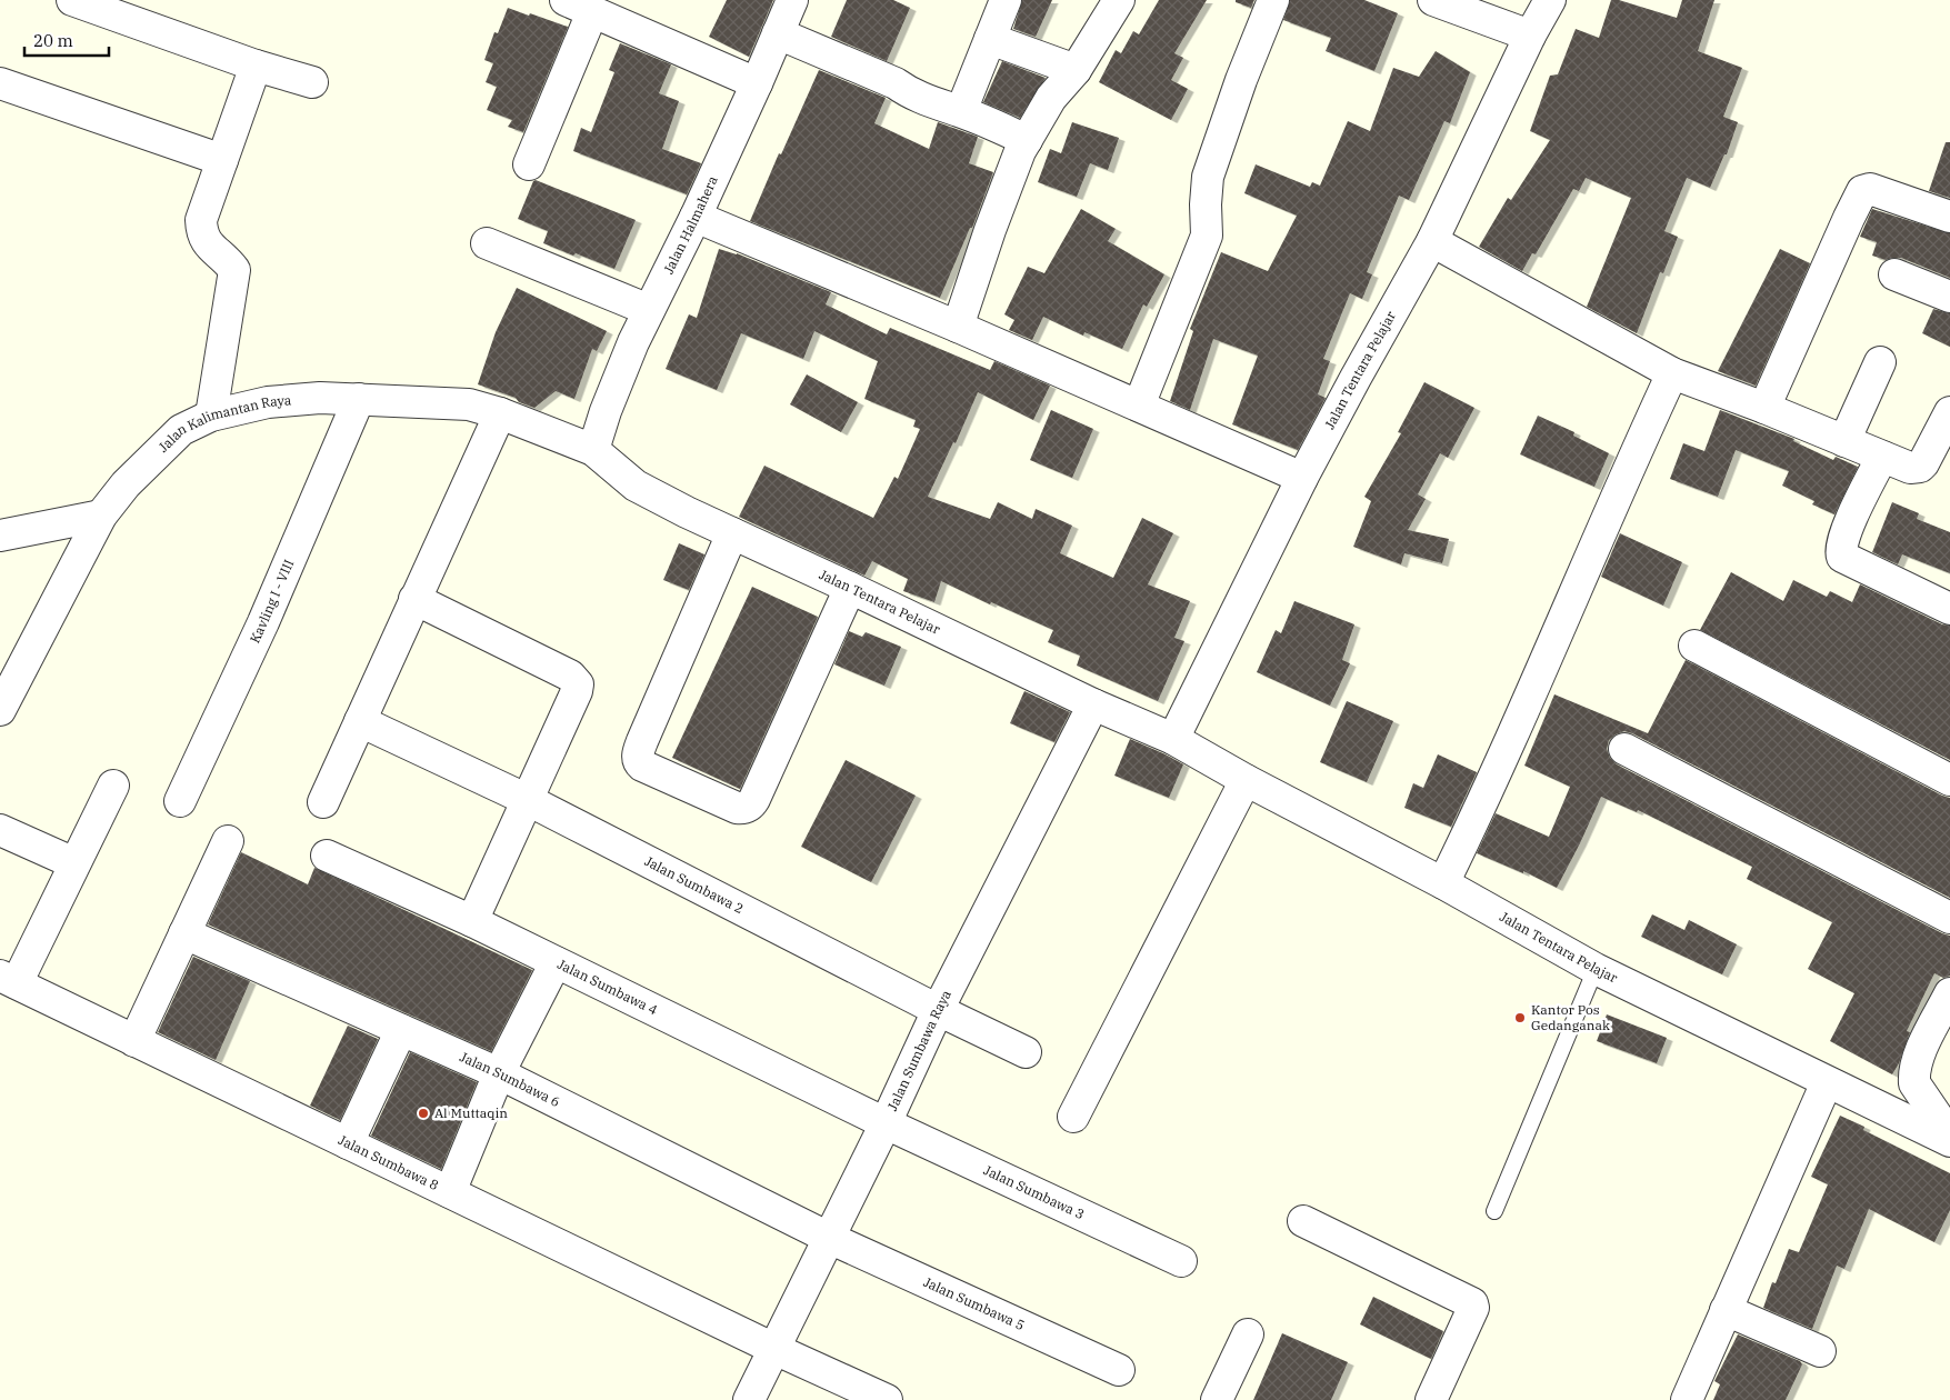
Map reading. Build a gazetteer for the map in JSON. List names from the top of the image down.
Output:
{
  "streets": {
    "street": [
      "Jalan Halmahera",
      "Jalan Tentara Pelajar",
      "Jalan Kalimantan Raya",
      "Kavling I - VIII",
      "Jalan Sumbawa 2",
      "Jalan Sumbawa 4",
      "Jalan Sumbawa Raya",
      "Jalan Sumbawa 6",
      "Jalan Sumbawa 8",
      "Jalan Sumbawa 3",
      "Jalan Sumbawa 5"
    ]
  },
  "crossings": [
    ["Jalan Halmahera", "Jalan Tentara Pelajar"],
    ["Jalan Halmahera", "Jalan Kalimantan Raya"],
    ["Jalan Tentara Pelajar", "Jalan Kalimantan Raya"],
    ["Jalan Tentara Pelajar", "Jalan Sumbawa Raya"],
    ["Jalan Kalimantan Raya", "Kavling I - VIII"],
    ["Jalan Sumbawa 2", "Jalan Sumbawa Raya"],
    ["Jalan Sumbawa 4", "Jalan Sumbawa Raya"],
    ["Jalan Sumbawa 4", "Jalan Sumbawa 3"],
    ["Jalan Sumbawa Raya", "Jalan Sumbawa 6"],
    ["Jalan Sumbawa Raya", "Jalan Sumbawa 8"],
    ["Jalan Sumbawa Raya", "Jalan Sumbawa 3"],
    ["Jalan Sumbawa Raya", "Jalan Sumbawa 5"],
    ["Jalan Sumbawa 6", "Jalan Sumbawa 5"]
  ],
  "places": ["Kantor Pos Gedanganak", "Al Muttaqin"],
  "scale_bar": "20 m"
}
